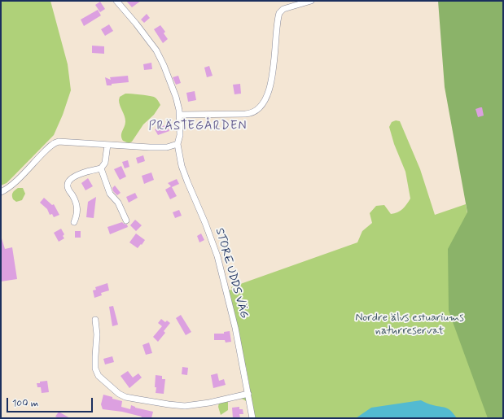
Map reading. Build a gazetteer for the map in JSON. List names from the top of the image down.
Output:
{
  "streets": {
    "street": ["STORE UDDS VÄG"]
  },
  "districts": ["PRÄSTEGÅRDEN"],
  "parks": ["Nordre älvs estuariums naturreservat"],
  "scale_bar": "100 m"
}
